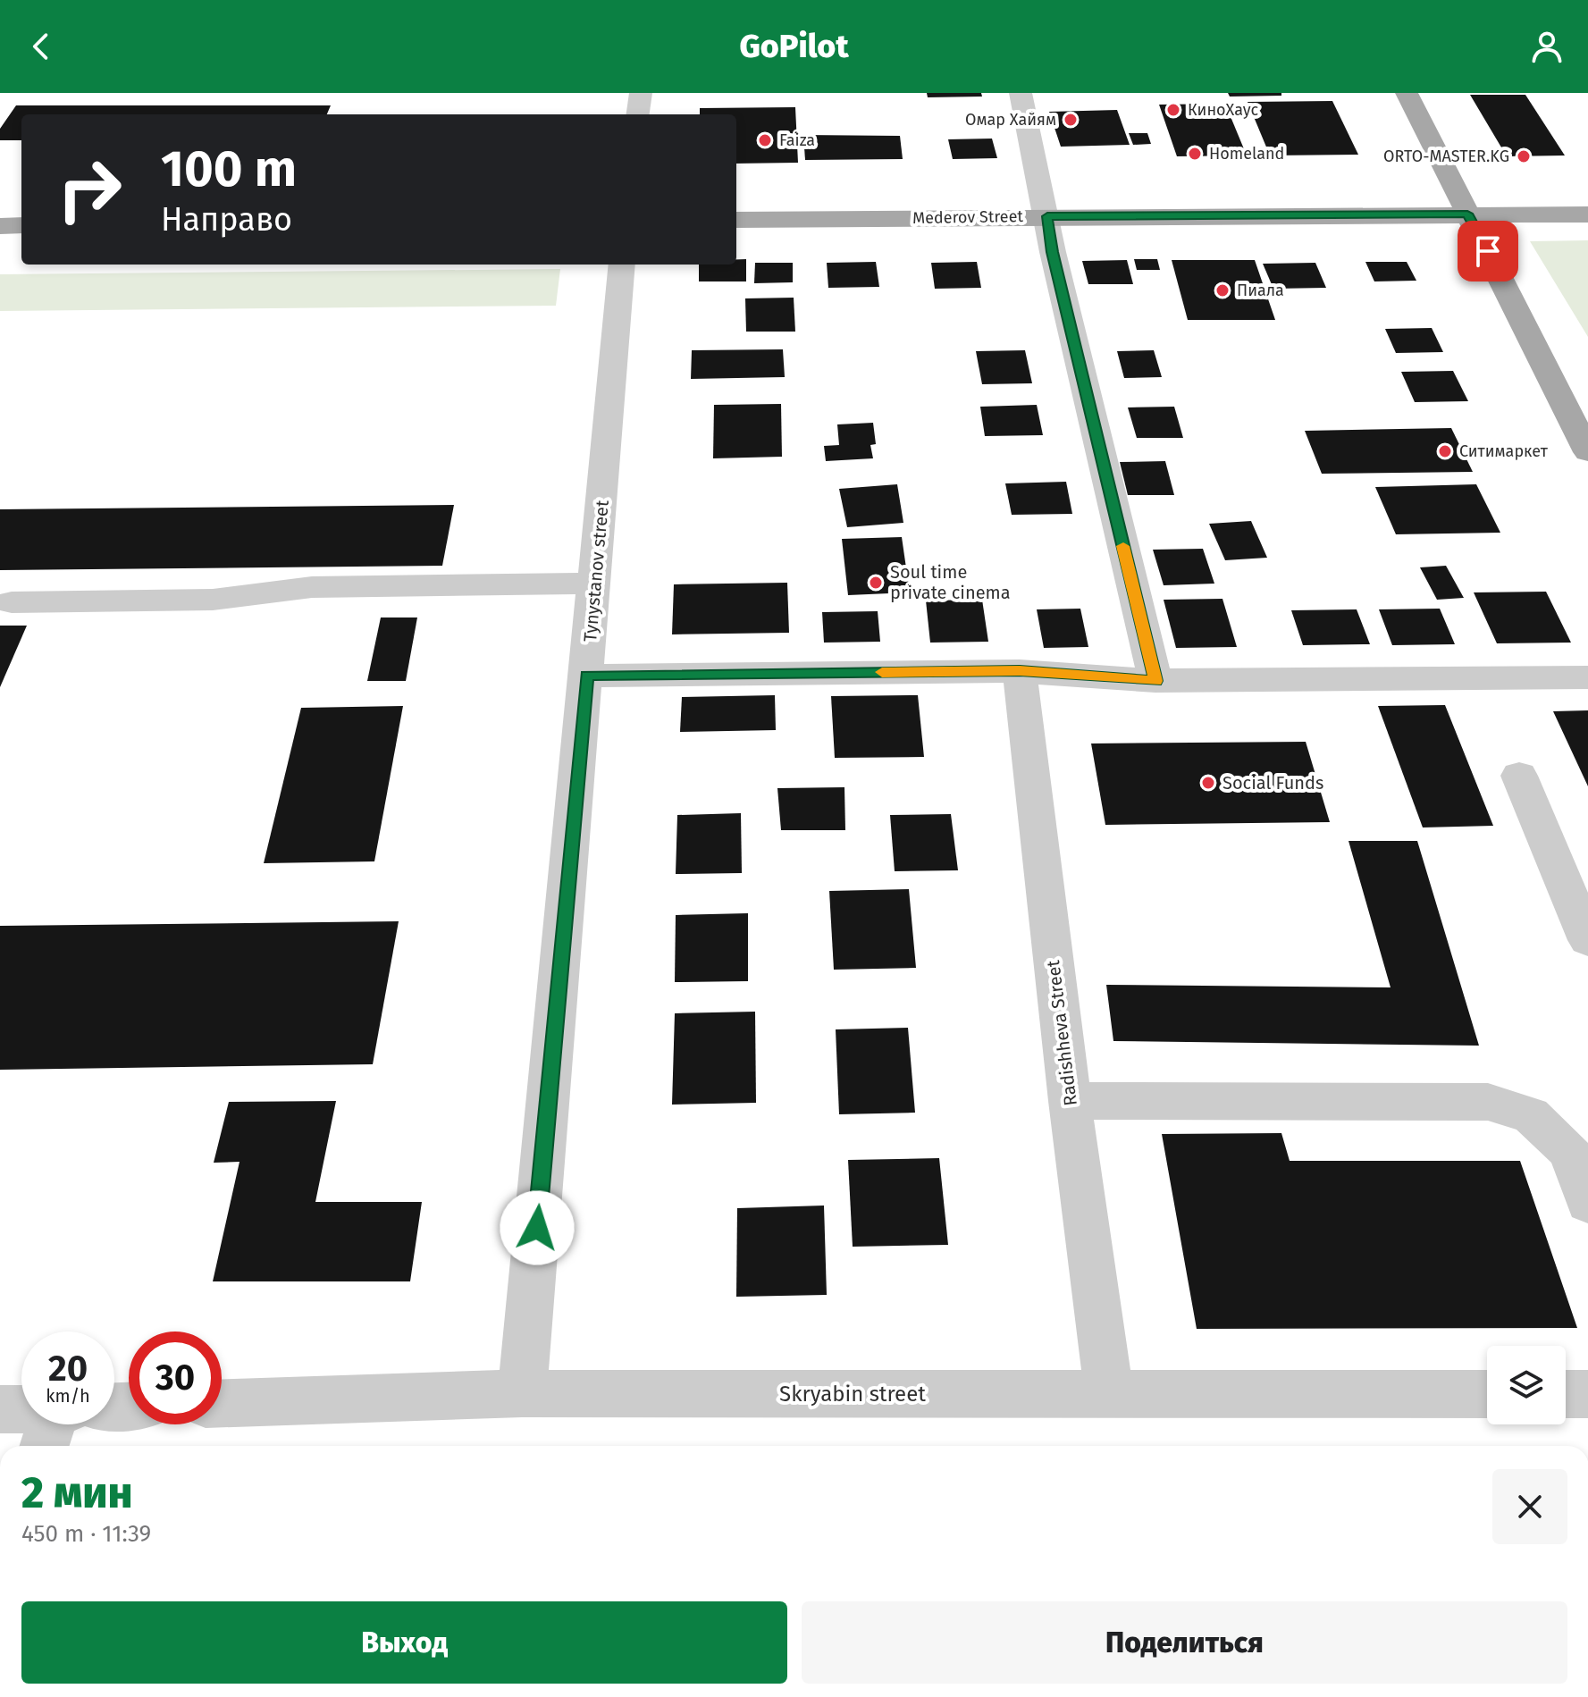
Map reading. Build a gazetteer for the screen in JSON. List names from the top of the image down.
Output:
{
  "streets": {
    "main road": ["Mederov Street"],
    "street": ["Tynystanov street", "Radishheva Street", "Skryabin street"]
  },
  "crossings": [
    ["Tynystanov street", "Skryabin street"],
    ["Radishheva Street", "Skryabin street"]
  ],
  "places": [
    "КиноХаус",
    "Омар Хайям",
    "Faiza",
    "Homeland",
    "ORTO-MASTER.KG",
    "Пиала",
    "Ситимаркет",
    "Soul time private cinema",
    "Social Funds"
  ],
  "page": {
    "header": "GoPilot",
    "turn": ["100 m", "Направо"],
    "speed": "20 km/h",
    "limit": "30",
    "heading": ["2 мин", "450 m · 11:39"],
    "buttons": ["Выход", "Поделиться"]
  }
}
